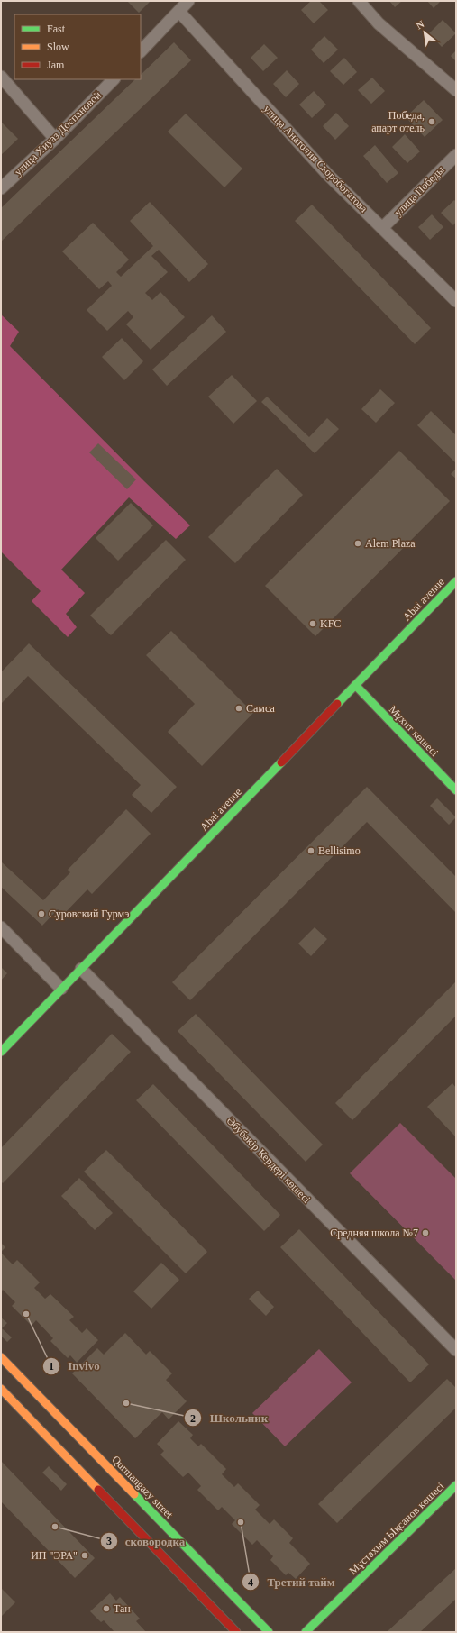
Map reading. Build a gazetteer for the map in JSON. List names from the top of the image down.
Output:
{
  "streets": {
    "street": [
      "улица Хиуаз Доспановой",
      "улица Анатолия Скоробогатова",
      "улица Победы",
      "Abai avenue",
      "Мұхит көшесі",
      "Әбубәкір Кердері көшесі",
      "Qurmangazy street",
      "Мұстахым Ықсанов көшесі"
    ]
  },
  "crossings": [
    ["улица Анатолия Скоробогатова", "улица Победы"],
    ["Abai avenue", "Мұхит көшесі"],
    ["Abai avenue", "Әбубәкір Кердері көшесі"]
  ],
  "places": [
    "Победа, апарт отель",
    "Alem Plaza",
    "KFC",
    "Самса",
    "Bellisimo",
    "Суровский Гурмэ",
    "Средняя школа №7",
    "Invivo",
    "Школьник",
    "Третий тайм",
    "сковородка",
    "ИП \"ЭРА\"",
    "Тан"
  ],
  "legend": ["Fast", "Slow", "Jam"],
  "north": "top left"
}
